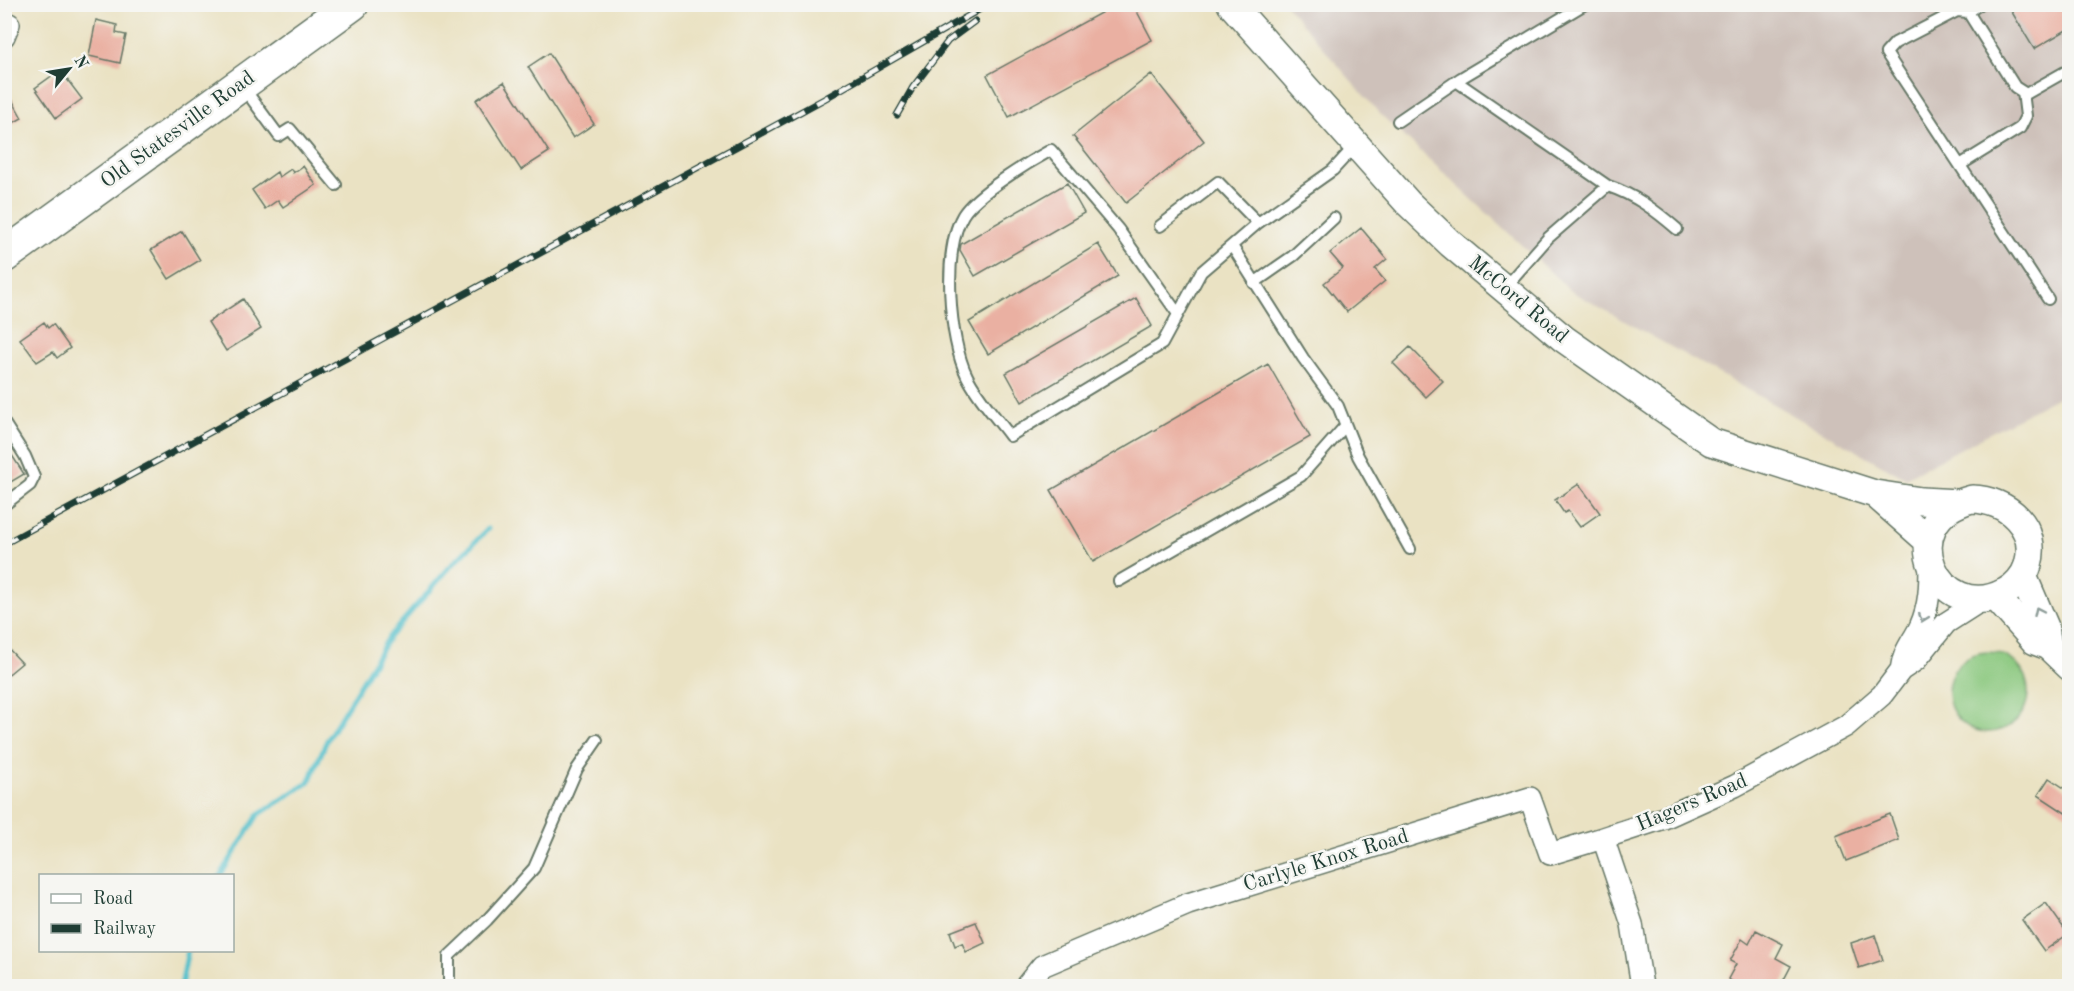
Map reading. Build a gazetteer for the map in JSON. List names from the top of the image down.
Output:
{
  "streets": {
    "main road": ["Old Statesville Road"],
    "street": ["McCord Road", "Hagers Road", "Carlyle Knox Road"]
  },
  "crossings": [
    ["McCord Road", "Hagers Road"],
    ["Hagers Road", "Carlyle Knox Road"]
  ],
  "legend": ["Road", "Railway"],
  "north": "top right"
}
